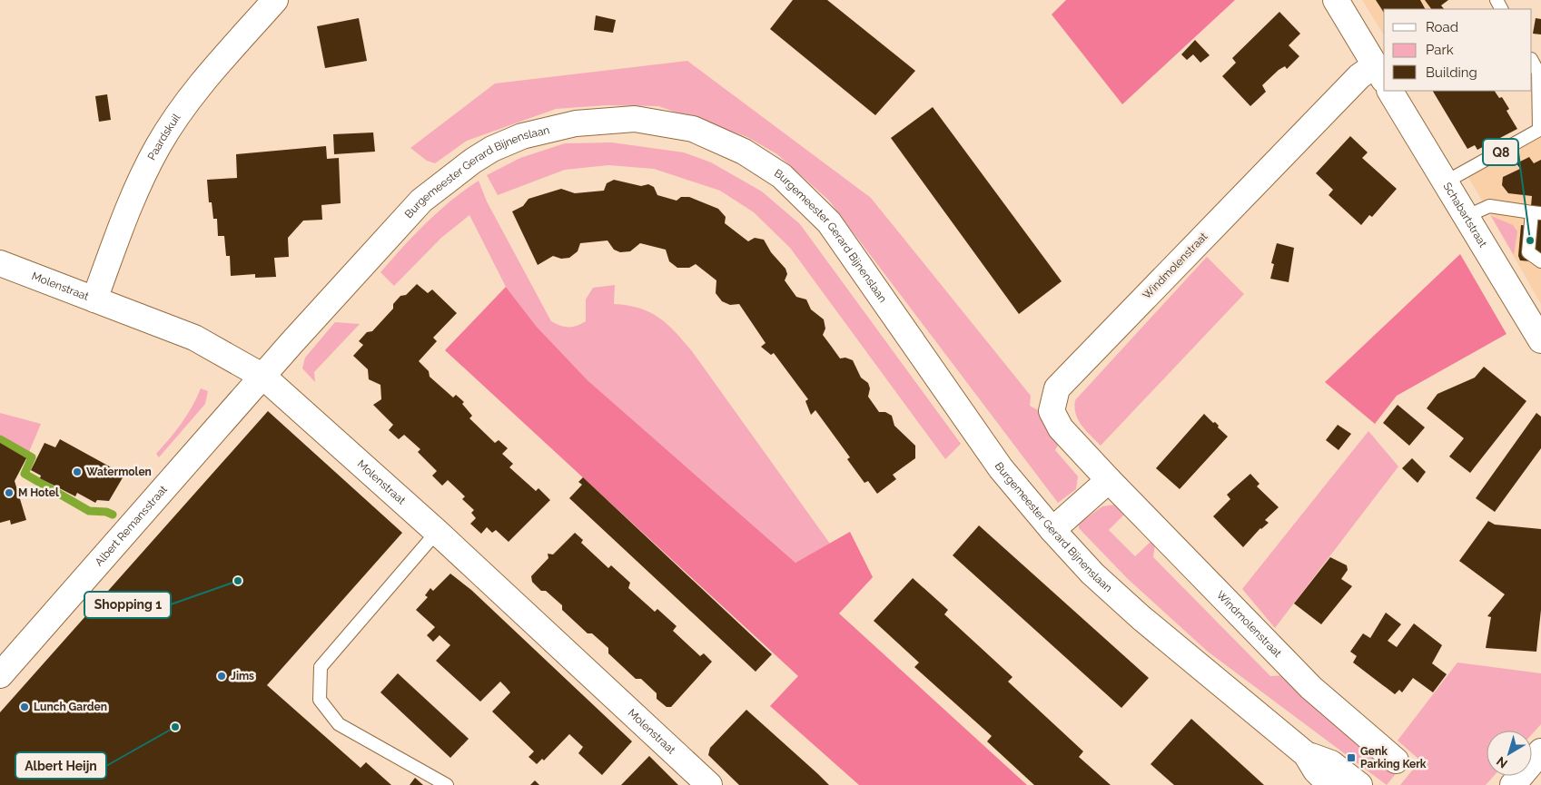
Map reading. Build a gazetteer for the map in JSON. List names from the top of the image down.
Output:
{
  "streets": {
    "street": [
      "Paardskuil",
      "Burgemeester Gerard Bijnenslaan",
      "Schabartstraat",
      "Windmolenstraat",
      "Molenstraat",
      "Albert Remansstraat"
    ]
  },
  "crossings": [
    ["Paardskuil", "Molenstraat"],
    ["Burgemeester Gerard Bijnenslaan", "Molenstraat"],
    ["Burgemeester Gerard Bijnenslaan", "Albert Remansstraat"],
    ["Molenstraat", "Albert Remansstraat"]
  ],
  "places": {
    "other": [
      "Q8",
      "Watermolen",
      "M Hotel",
      "Shopping 1",
      "Jims",
      "Lunch Garden",
      "Albert Heijn"
    ],
    "transit": ["Genk Parking Kerk"]
  },
  "legend": ["Road", "Park", "Building"],
  "north": "bottom left"
}
